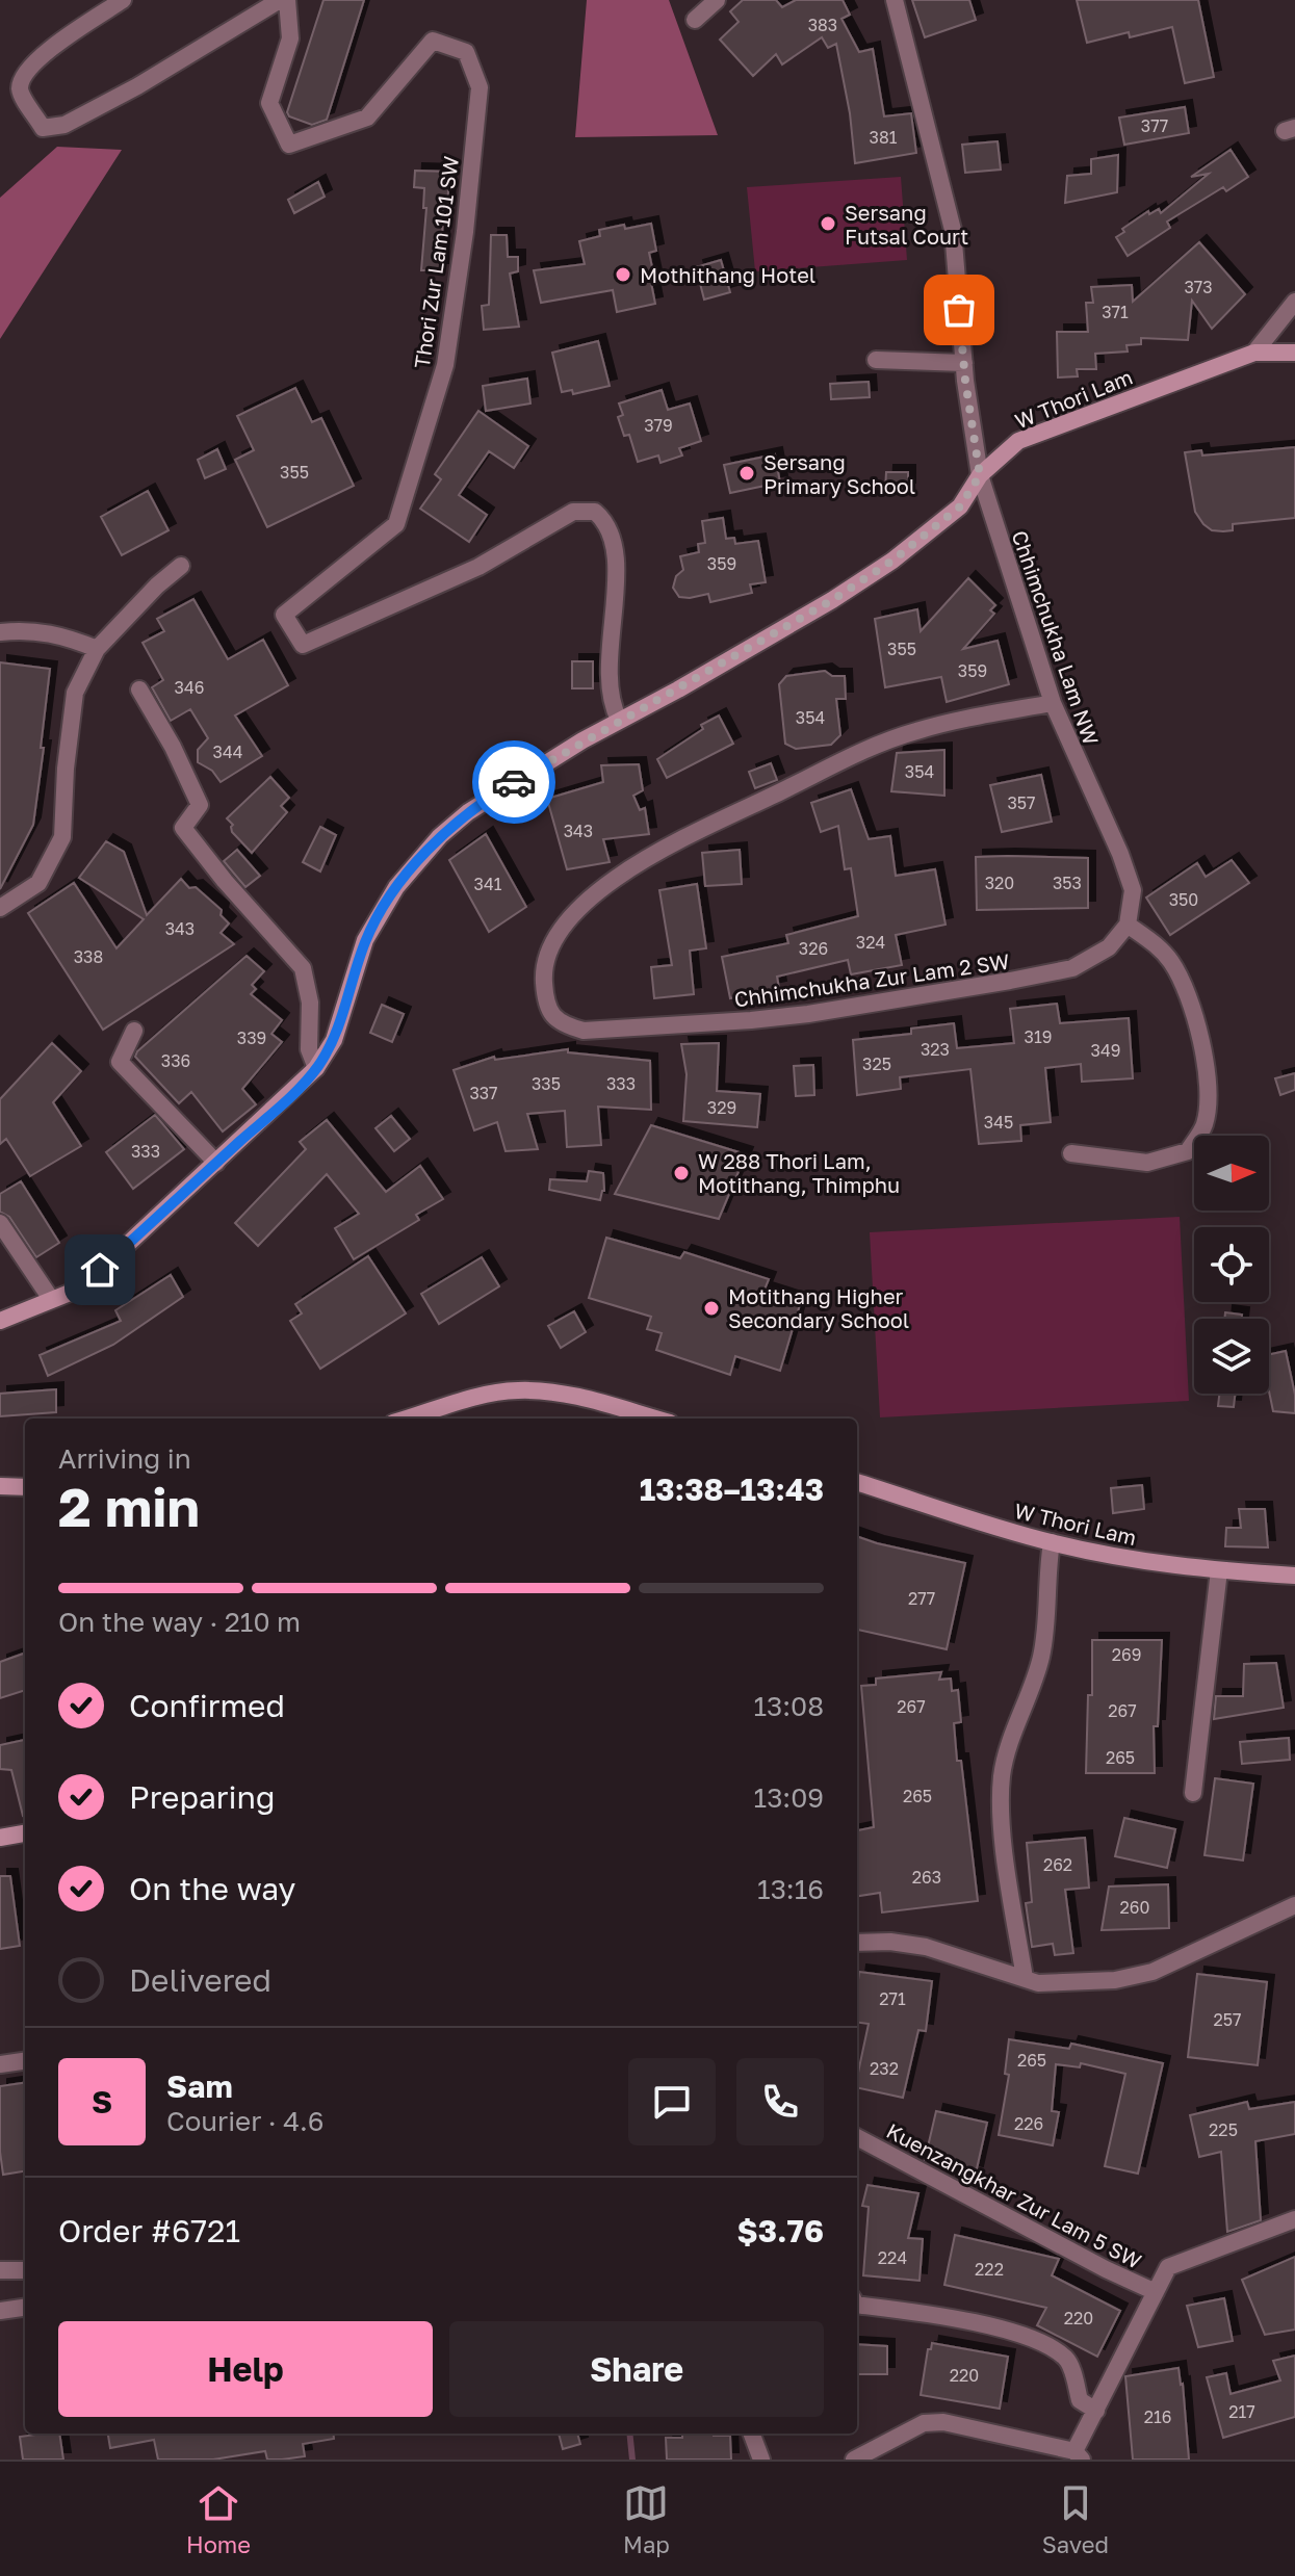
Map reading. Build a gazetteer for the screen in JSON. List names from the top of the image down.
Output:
{
  "streets": {
    "main road": ["W Thori Lam"],
    "street": [
      "Thori Zur Lam 101 SW",
      "Chhimchukha Lam NW",
      "Chhimchukha Zur Lam 2 SW",
      "Kuenzangkhar Zur Lam 5 SW"
    ]
  },
  "crossings": [
    ["Thori Zur Lam 101 SW", "W Thori Lam"],
    ["W Thori Lam", "Chhimchukha Lam NW"],
    ["Chhimchukha Lam NW", "Chhimchukha Zur Lam 2 SW"]
  ],
  "places": [
    "Sersang Futsal Court",
    "Mothithang Hotel",
    "Sersang Primary School",
    "W 288 Thori Lam, Motithang, Thimphu",
    "Motithang Higher Secondary School"
  ],
  "house_numbers": [
    "383",
    "377",
    "381",
    "373",
    "371",
    "379",
    "355",
    "359",
    "355",
    "359",
    "346",
    "354",
    "344",
    "354",
    "357",
    "343",
    "320",
    "353",
    "341",
    "350",
    "343",
    "324",
    "326",
    "338",
    "319",
    "339",
    "323",
    "349",
    "336",
    "325",
    "335",
    "333",
    "337",
    "329",
    "345",
    "333",
    "277",
    "269",
    "267",
    "267",
    "265",
    "265",
    "262",
    "263",
    "260",
    "271",
    "257",
    "265",
    "232",
    "226",
    "225",
    "224",
    "222",
    "220",
    "220",
    "217",
    "216"
  ],
  "north": "right",
  "page": {
    "heading": ["2 min", "Arriving in", "13:38–13:43"],
    "panel": [
      "Sam",
      "Courier · 4.6",
      "Order #6721",
      "$3.76"
    ],
    "bar": "On the way · 210 m",
    "list": [
      ["Confirmed", "13:08"],
      ["Preparing", "13:09"],
      ["On the way", "13:16"],
      "Delivered"
    ],
    "round": "S",
    "buttons": ["Help", "Share"],
    "tabs": ["Home", "Map", "Saved"]
  }
}
